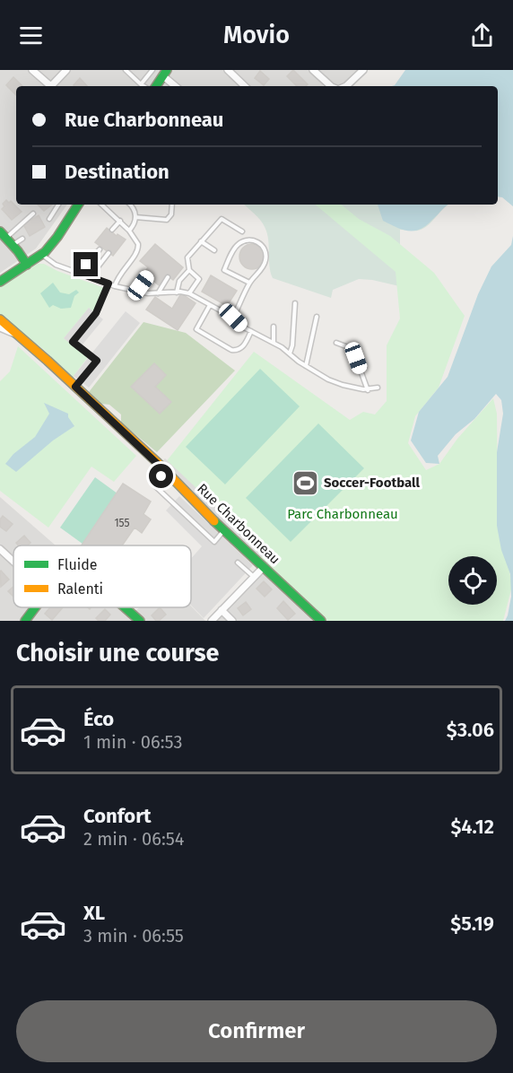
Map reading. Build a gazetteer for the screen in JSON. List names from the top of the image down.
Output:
{
  "streets": {
    "street": ["Rue Charbonneau"]
  },
  "parks": ["Parc Charbonneau"],
  "places": {
    "sports": ["Soccer-Football"]
  },
  "house_numbers": ["155"],
  "legend": ["Fluide", "Ralenti"],
  "page": {
    "header": "Movio",
    "banner": ["Rue Charbonneau", "Destination"],
    "heading": "Choisir une course",
    "list": [
      {
        "name": "Éco",
        "note": "1 min · 06:53",
        "value": "$3.06"
      },
      {
        "name": "Confort",
        "note": "2 min · 06:54",
        "value": "$4.12"
      },
      {
        "name": "XL",
        "note": "3 min · 06:55",
        "value": "$5.19"
      }
    ],
    "buttons": "Confirmer"
  }
}
